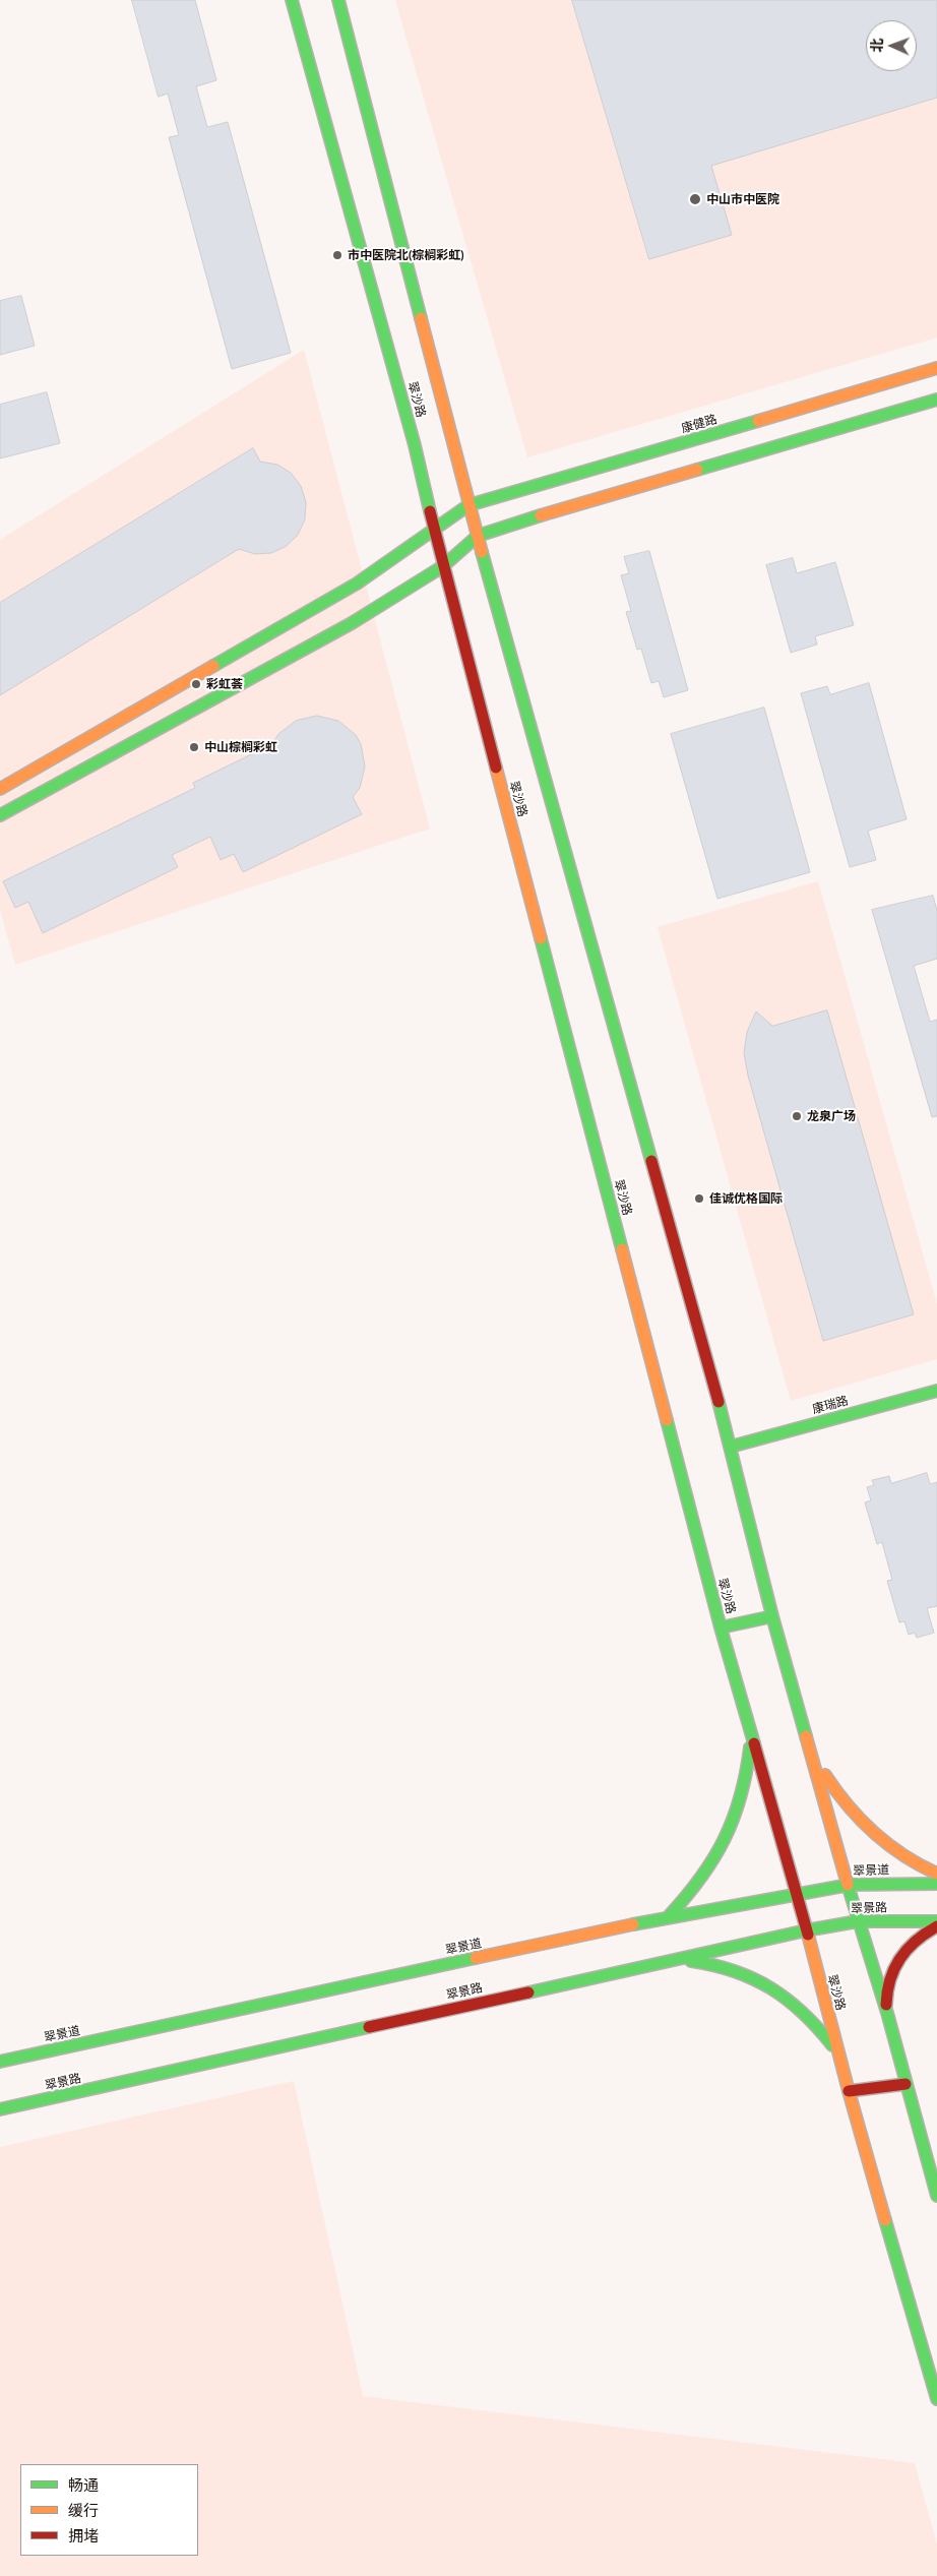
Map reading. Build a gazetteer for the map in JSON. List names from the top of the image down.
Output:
{
  "streets": {
    "main road": [
      "翠沙路",
      "康健路",
      "康瑞路",
      "翠景道",
      "翠景路"
    ]
  },
  "crossings": [
    ["翠沙路", "康健路"],
    ["翠沙路", "康瑞路"],
    ["翠沙路", "翠景道"],
    ["翠沙路", "翠景路"]
  ],
  "places": [
    "中山市中医院",
    "市中医院北(棕榈彩虹)",
    "彩虹荟",
    "中山棕榈彩虹",
    "龙泉广场",
    "佳诚优格国际"
  ],
  "legend": ["畅通", "缓行", "拥堵"],
  "north": "left"
}
